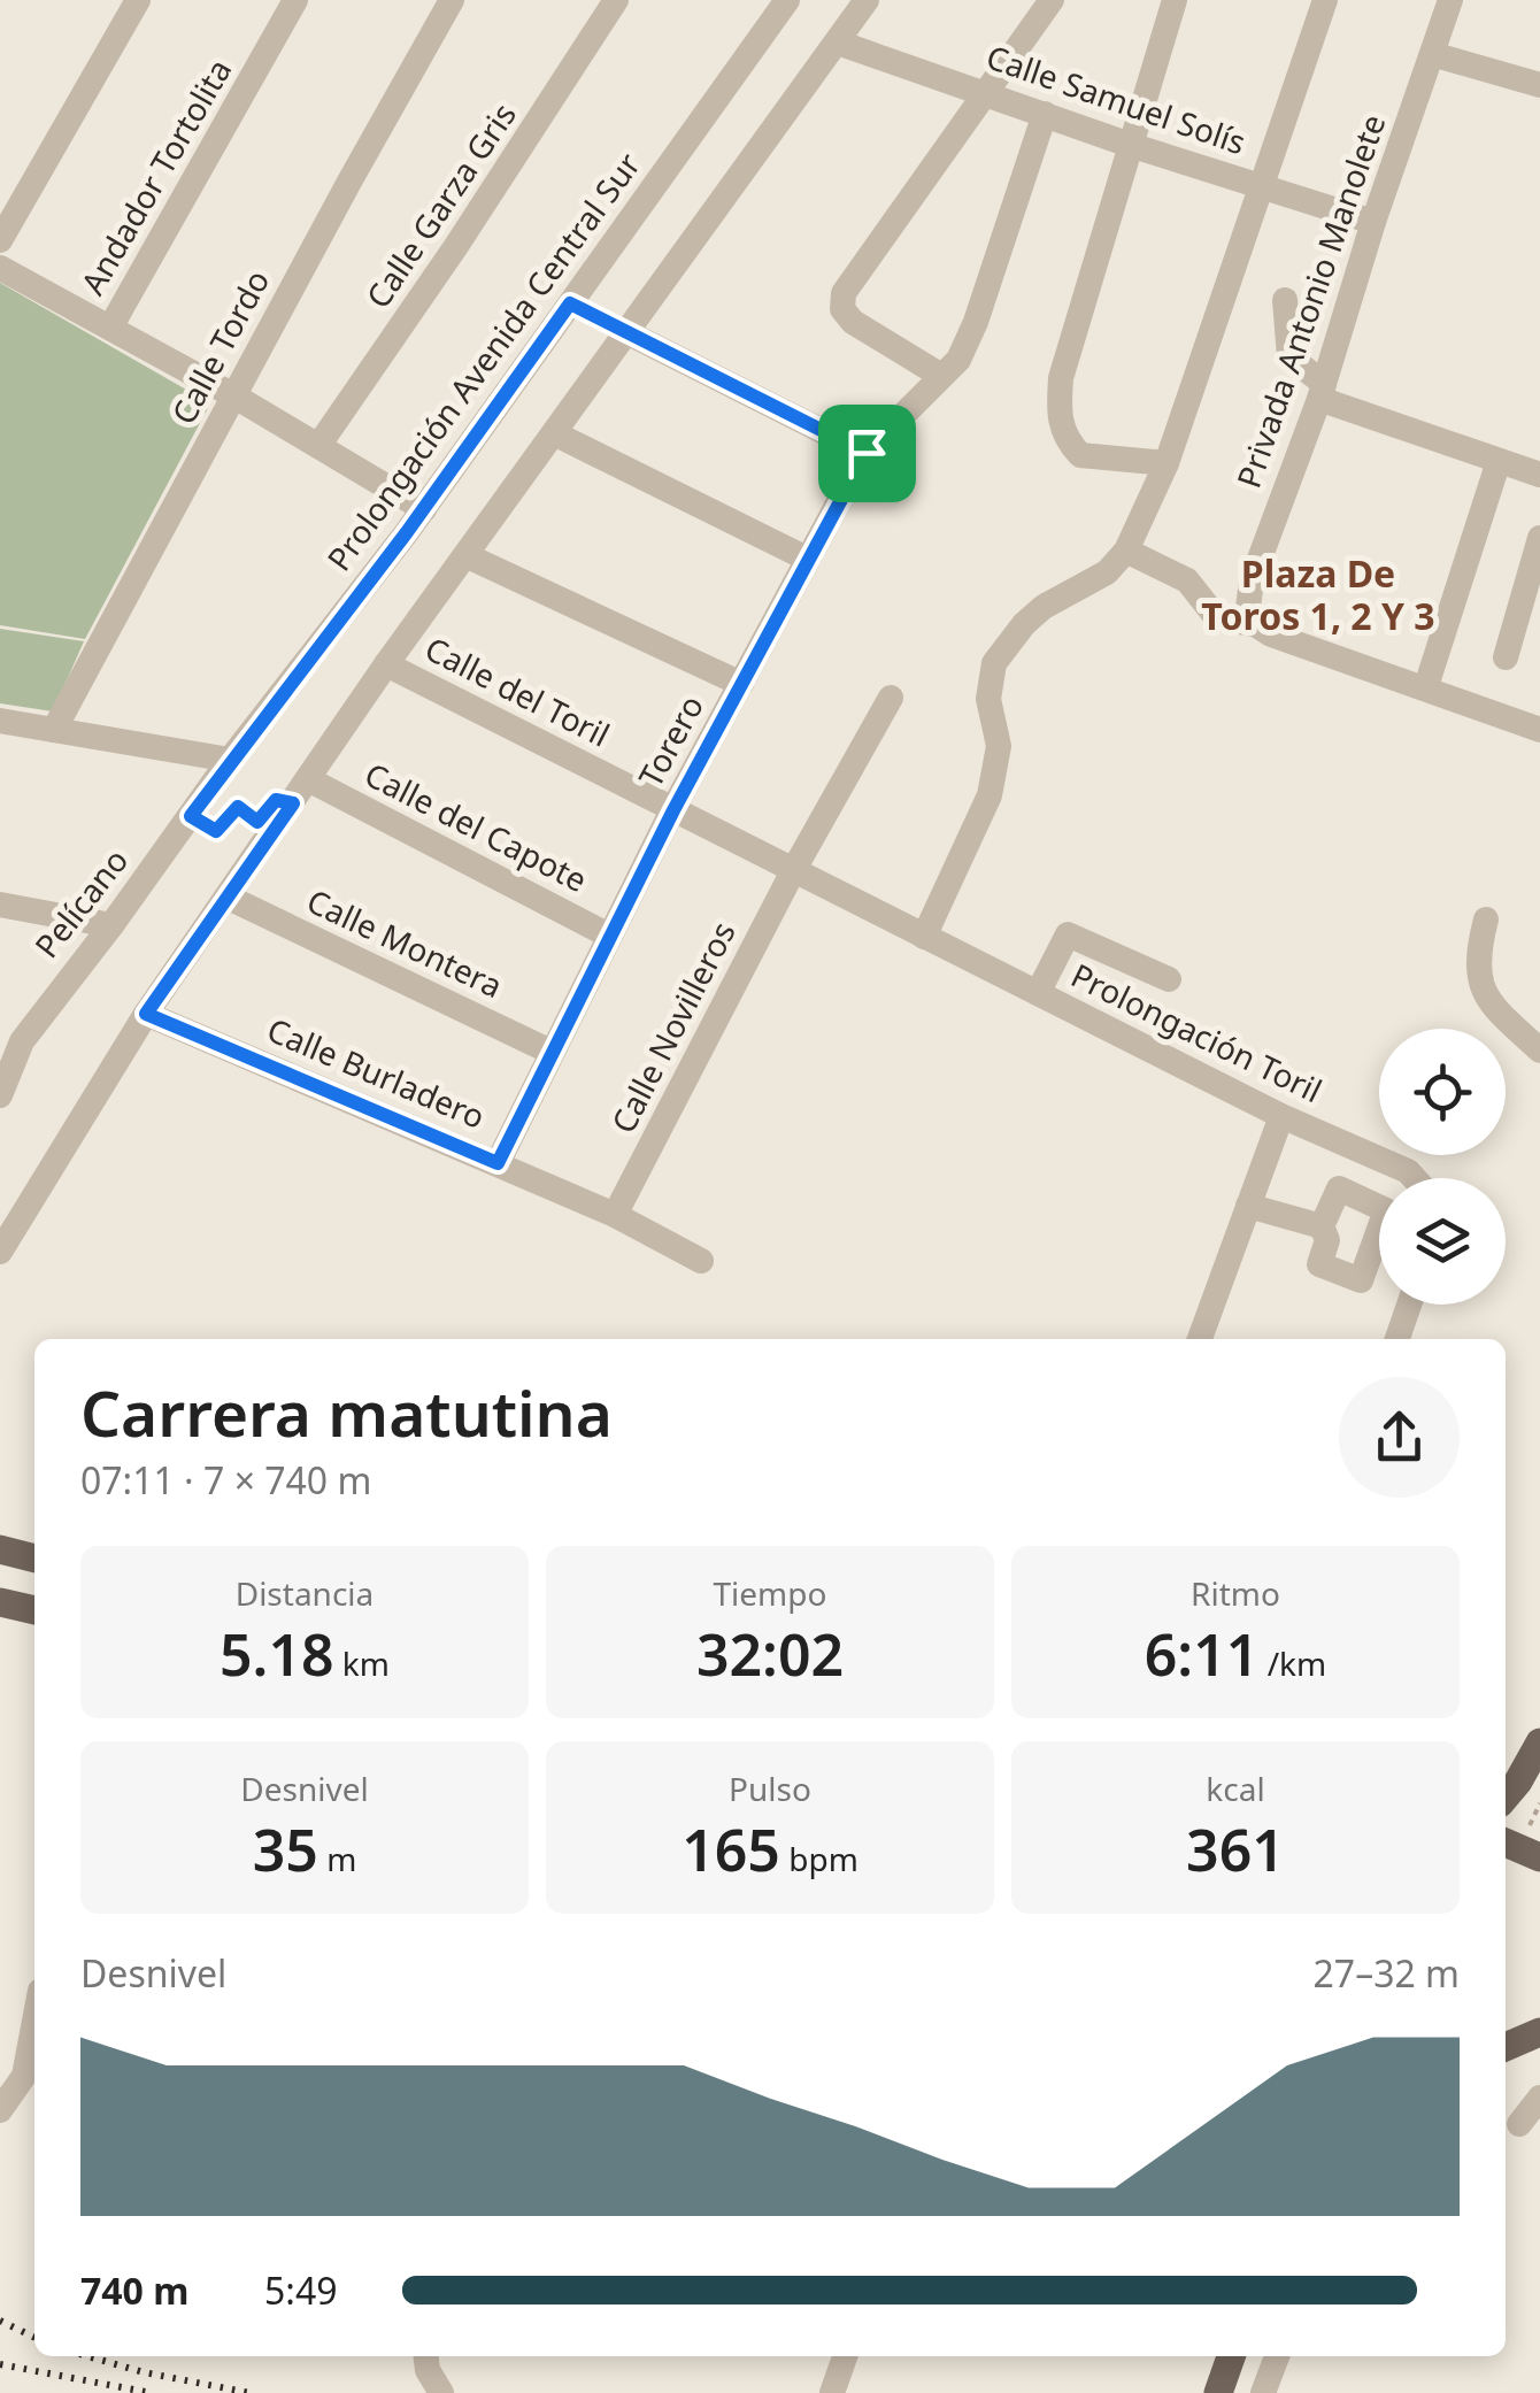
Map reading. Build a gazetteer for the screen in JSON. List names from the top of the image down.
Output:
{
  "streets": {
    "street": [
      "Calle Samuel Solís",
      "Andador Tortolita",
      "Calle Garza Gris",
      "Privada Antonio Manolete",
      "Calle Tordo",
      "Prolongación Avenida Central Sur",
      "Calle del Toril",
      "Torero",
      "Calle del Capote",
      "Pelícano",
      "Calle Montera",
      "Calle Novilleros",
      "Prolongación Toril",
      "Calle Burladero"
    ]
  },
  "crossings": [
    ["Calle Samuel Solís", "Privada Antonio Manolete"],
    ["Calle Samuel Solís", "Torero"],
    ["Prolongación Avenida Central Sur", "Pelícano"],
    ["Calle del Toril", "Torero"],
    ["Calle del Toril", "Calle Novilleros"],
    ["Calle del Toril", "Prolongación Toril"],
    ["Torero", "Calle del Capote"],
    ["Torero", "Calle Montera"],
    ["Torero", "Calle Burladero"],
    ["Calle Novilleros", "Calle Burladero"]
  ],
  "districts": ["Plaza De Toros 1, 2 Y 3"],
  "page": {
    "heading": ["Carrera matutina", "07:11 · 7 × 740 m"],
    "stats": [
      ["Distancia", "5.18 km"],
      ["Tiempo", "32:02"],
      ["Ritmo", "6:11 /km"],
      ["Desnivel", "35 m"],
      ["Pulso", "165 bpm"],
      ["kcal", "361"]
    ],
    "chart": ["Desnivel", "27–32 m"],
    "list": [
      {
        "name": "740 m",
        "note": "5:49"
      }
    ]
  }
}
